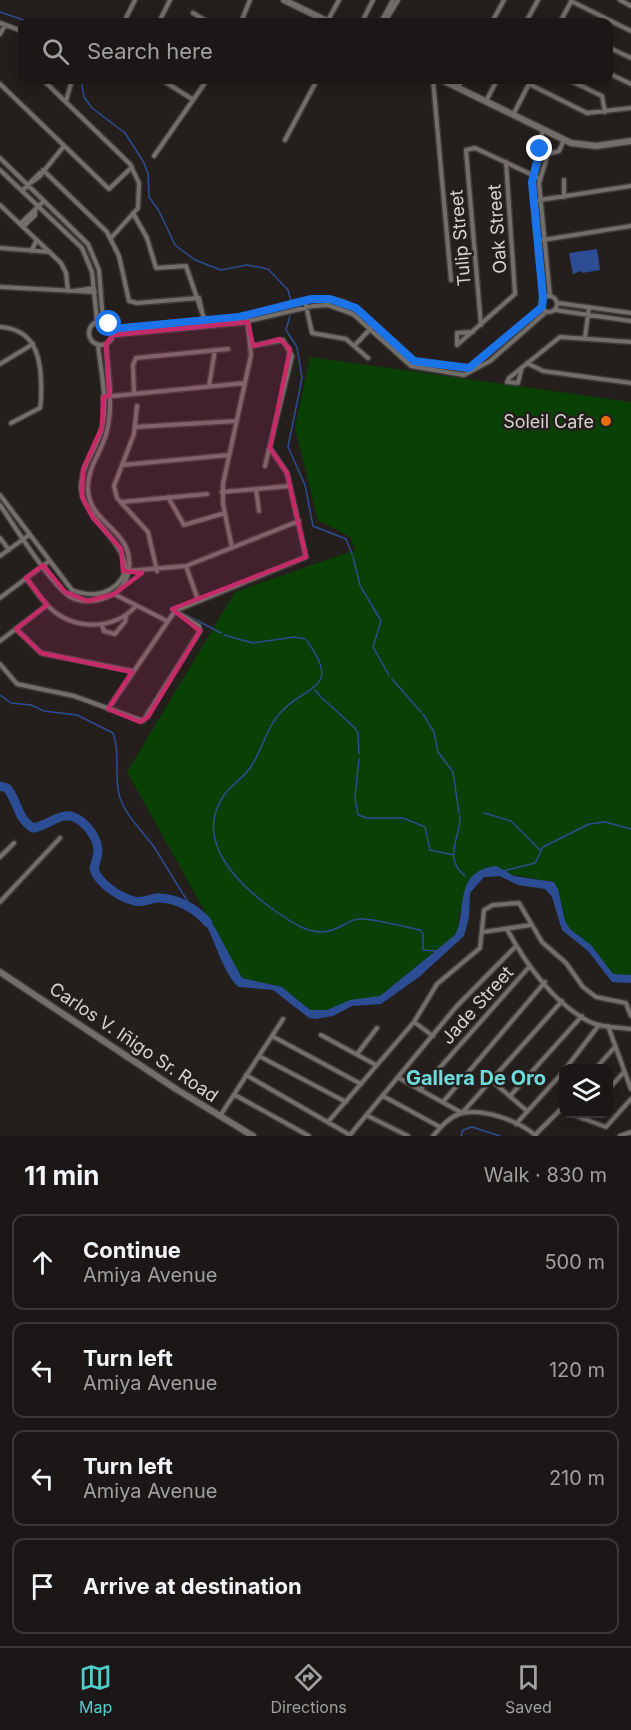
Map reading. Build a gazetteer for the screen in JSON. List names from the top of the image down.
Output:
{
  "streets": {
    "main road": ["Carlos V. Iñigo Sr. Road"],
    "street": ["Oak Street", "Tulip Street", "Jade Street"]
  },
  "crossings": [
    ["Oak Street", "Tulip Street"]
  ],
  "districts": ["Gallera De Oro"],
  "places": ["Soleil Cafe"],
  "page": {
    "search": "Search here",
    "heading": ["11 min", "Walk · 830 m"],
    "list": [
      ["Continue", "Amiya Avenue", "500 m"],
      ["Turn left", "Amiya Avenue", "120 m"],
      ["Turn left", "Amiya Avenue", "210 m"],
      "Arrive at destination"
    ],
    "nav": ["Map", "Directions", "Saved"]
  }
}
